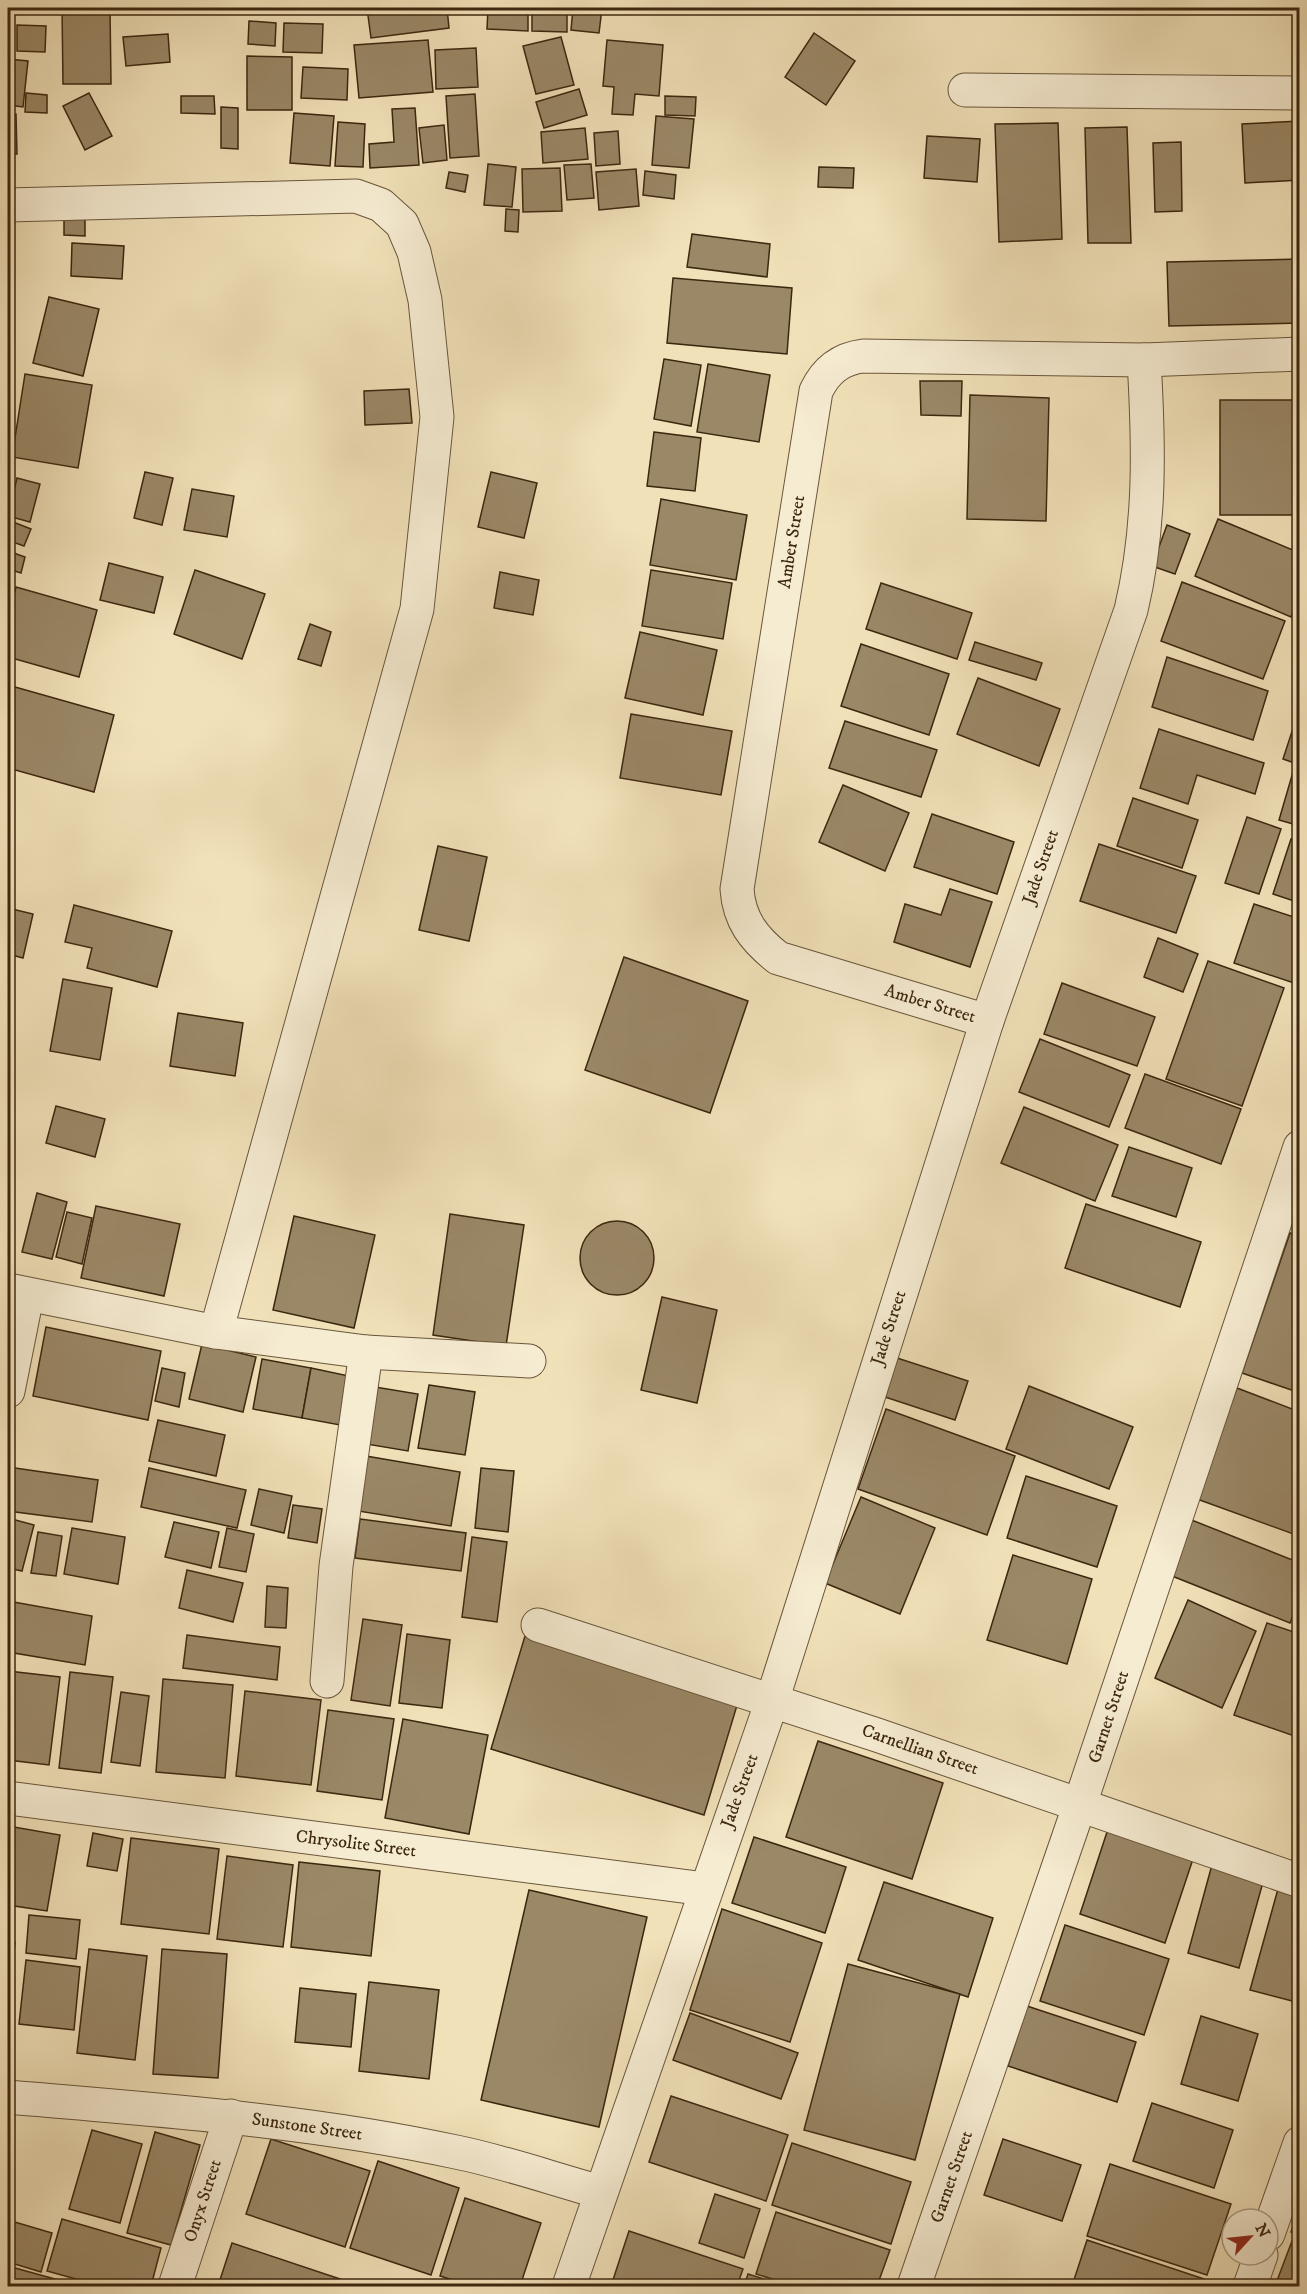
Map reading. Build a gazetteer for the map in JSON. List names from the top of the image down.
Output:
{
  "streets": {
    "street": [
      "Amber Street",
      "Jade Street",
      "Garnet Street",
      "Carnellian Street",
      "Chrysolite Street",
      "Sunstone Street",
      "Onyx Street"
    ]
  },
  "crossings": [
    ["Amber Street", "Jade Street"],
    ["Jade Street", "Carnellian Street"],
    ["Jade Street", "Chrysolite Street"],
    ["Jade Street", "Sunstone Street"],
    ["Garnet Street", "Carnellian Street"],
    ["Sunstone Street", "Onyx Street"]
  ],
  "north": "top right"
}
